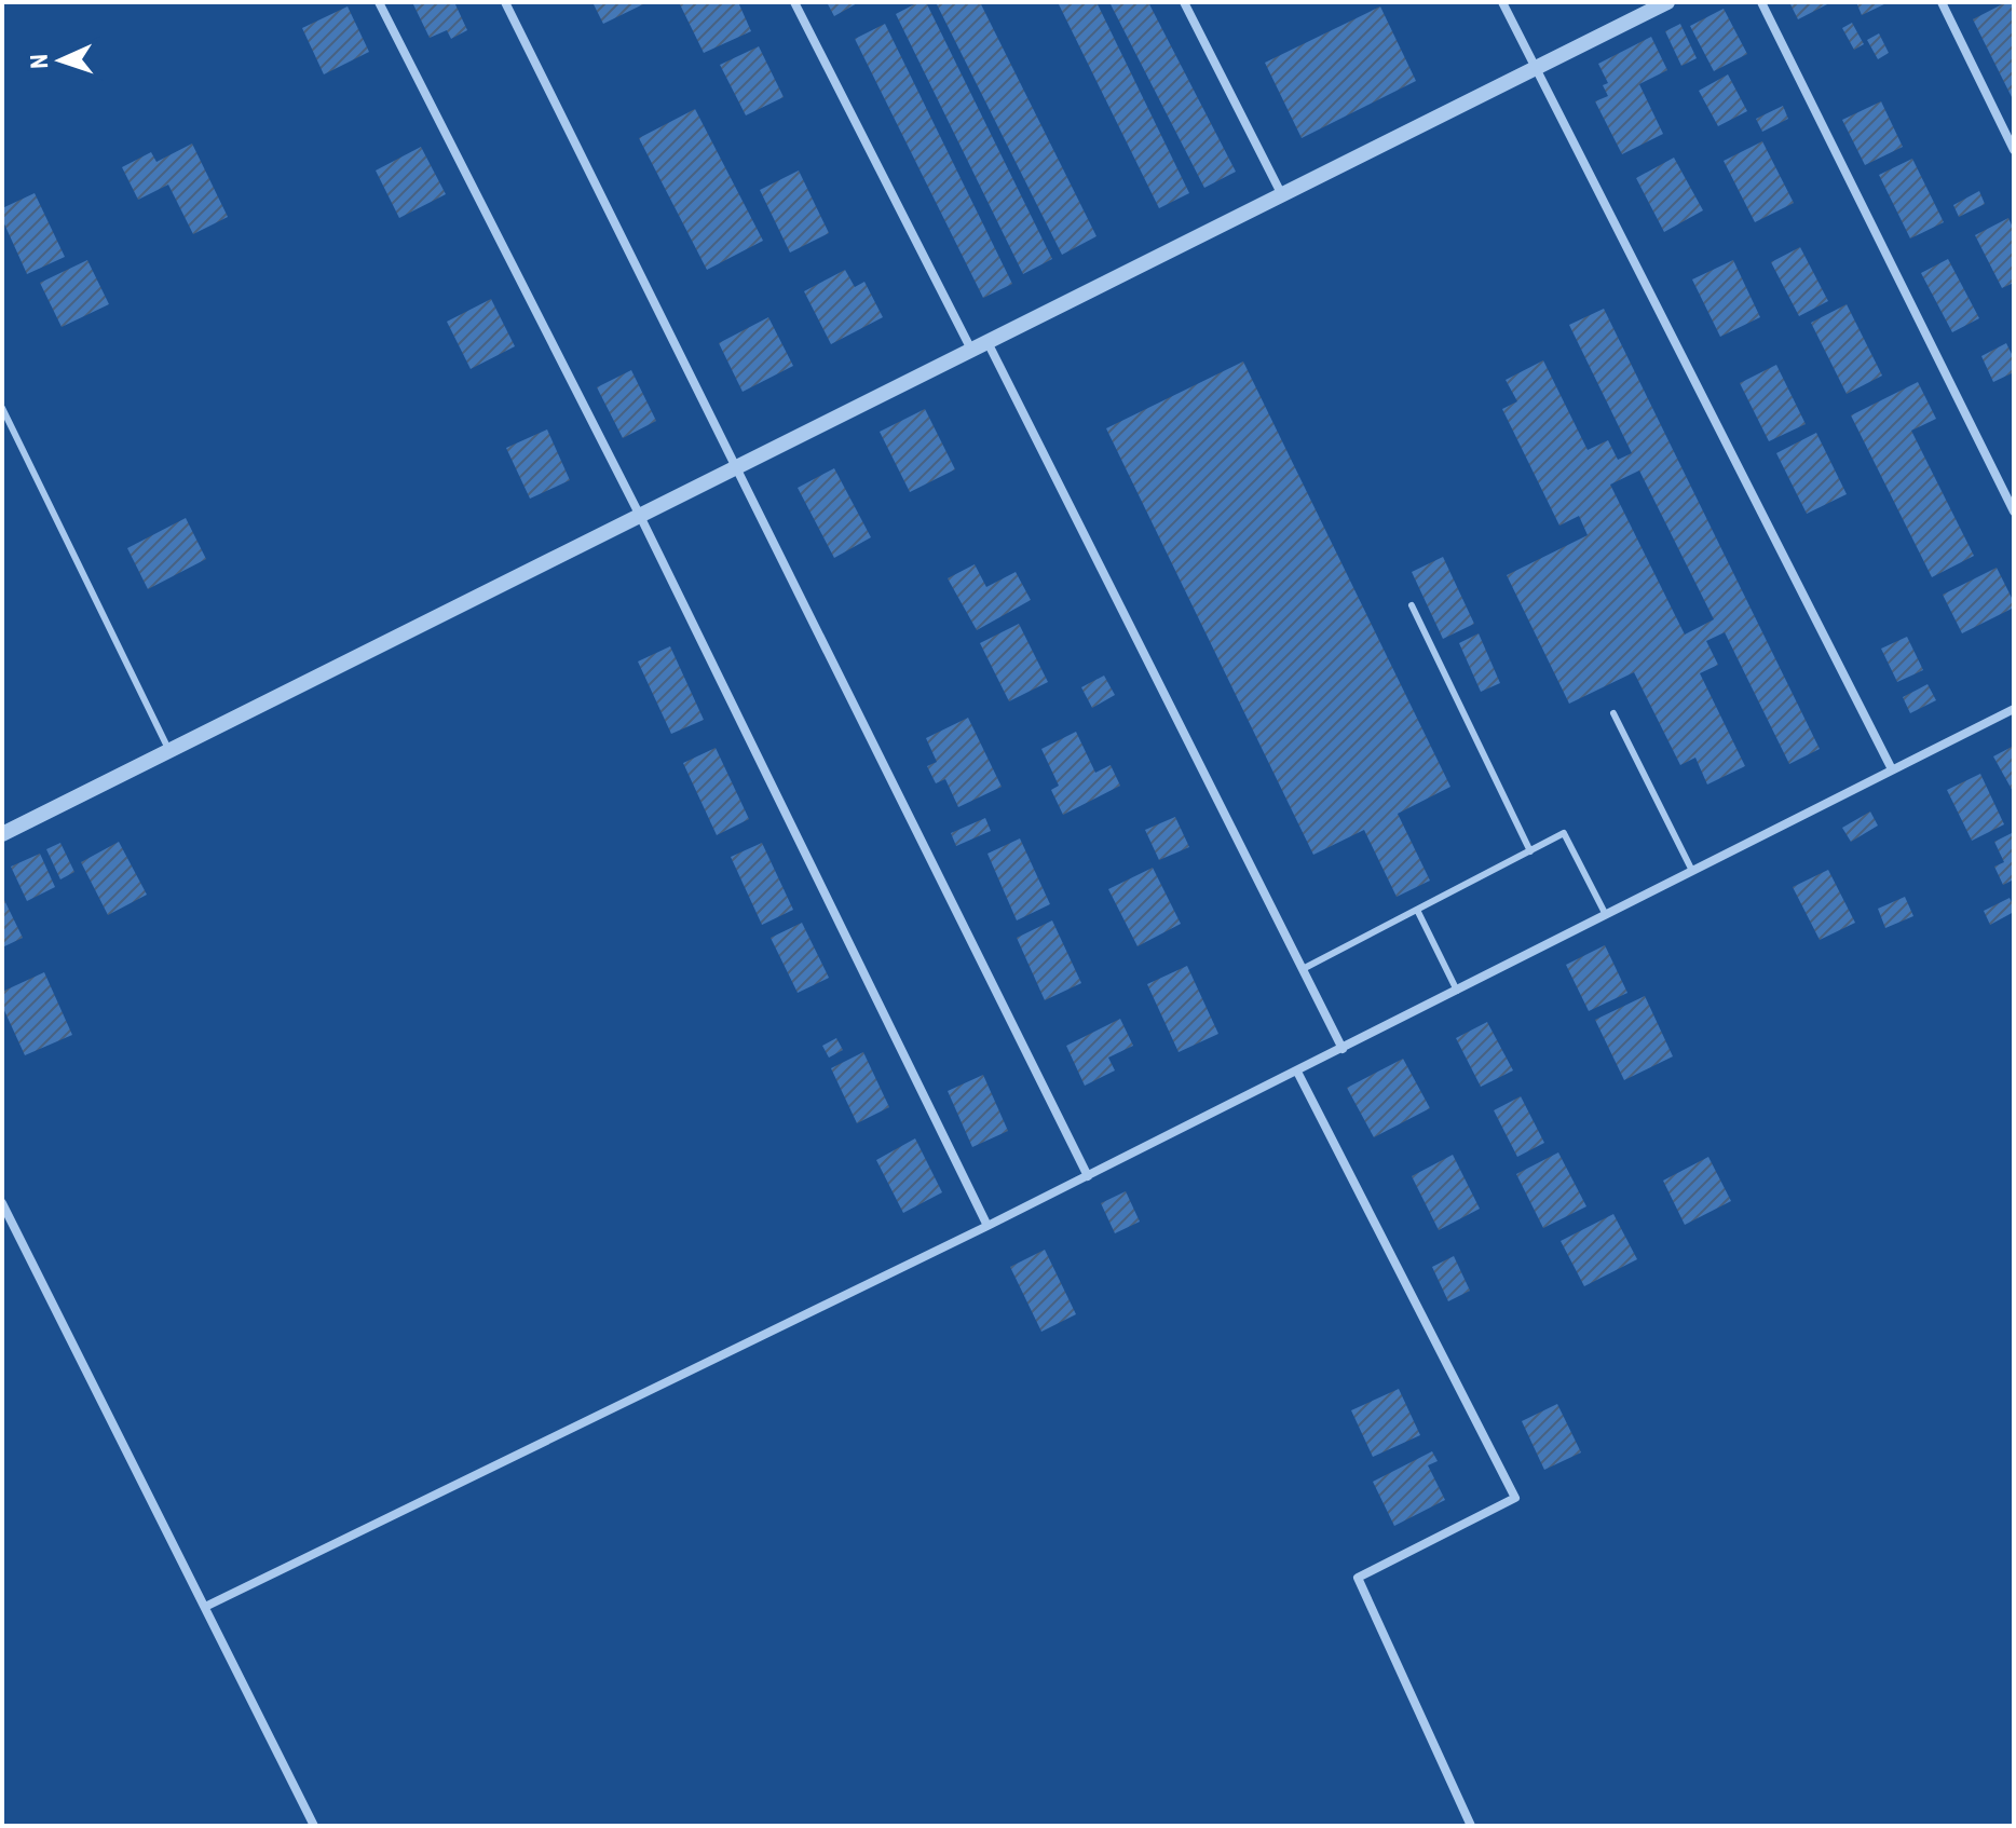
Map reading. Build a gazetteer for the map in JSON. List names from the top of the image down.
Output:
{
  "north": "left"
}
